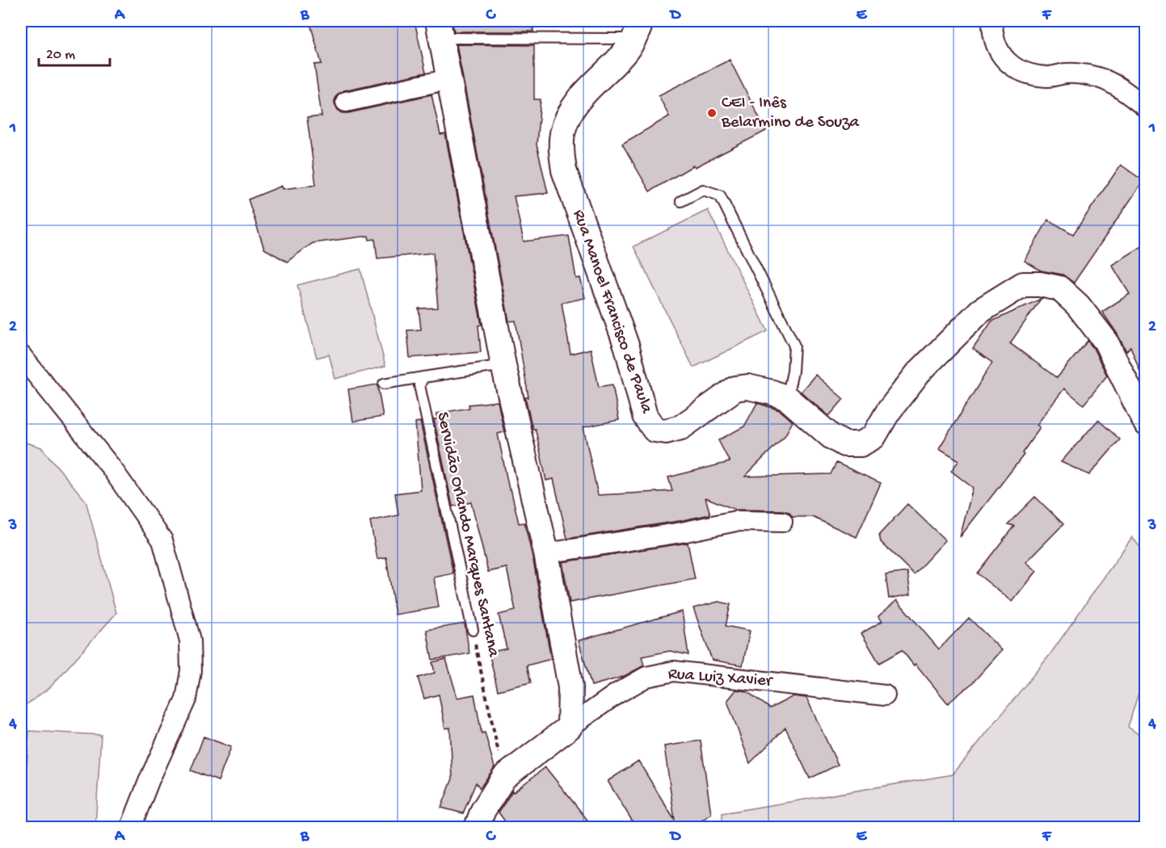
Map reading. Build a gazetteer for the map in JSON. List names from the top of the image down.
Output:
{
  "streets": {
    "street": ["Rua Manoel Francisco de Paula", "Rua Luiz Xavier"],
    "lane": ["Servidão Orlando Marques Santana"]
  },
  "places": ["CEI - Inês Belarmino de Souza"],
  "scale_bar": "20 m",
  "grid": {
    "columns": [
      "A",
      "B",
      "C",
      "D",
      "E",
      "F"
    ],
    "rows": [
      "1",
      "2",
      "3",
      "4"
    ]
  }
}
